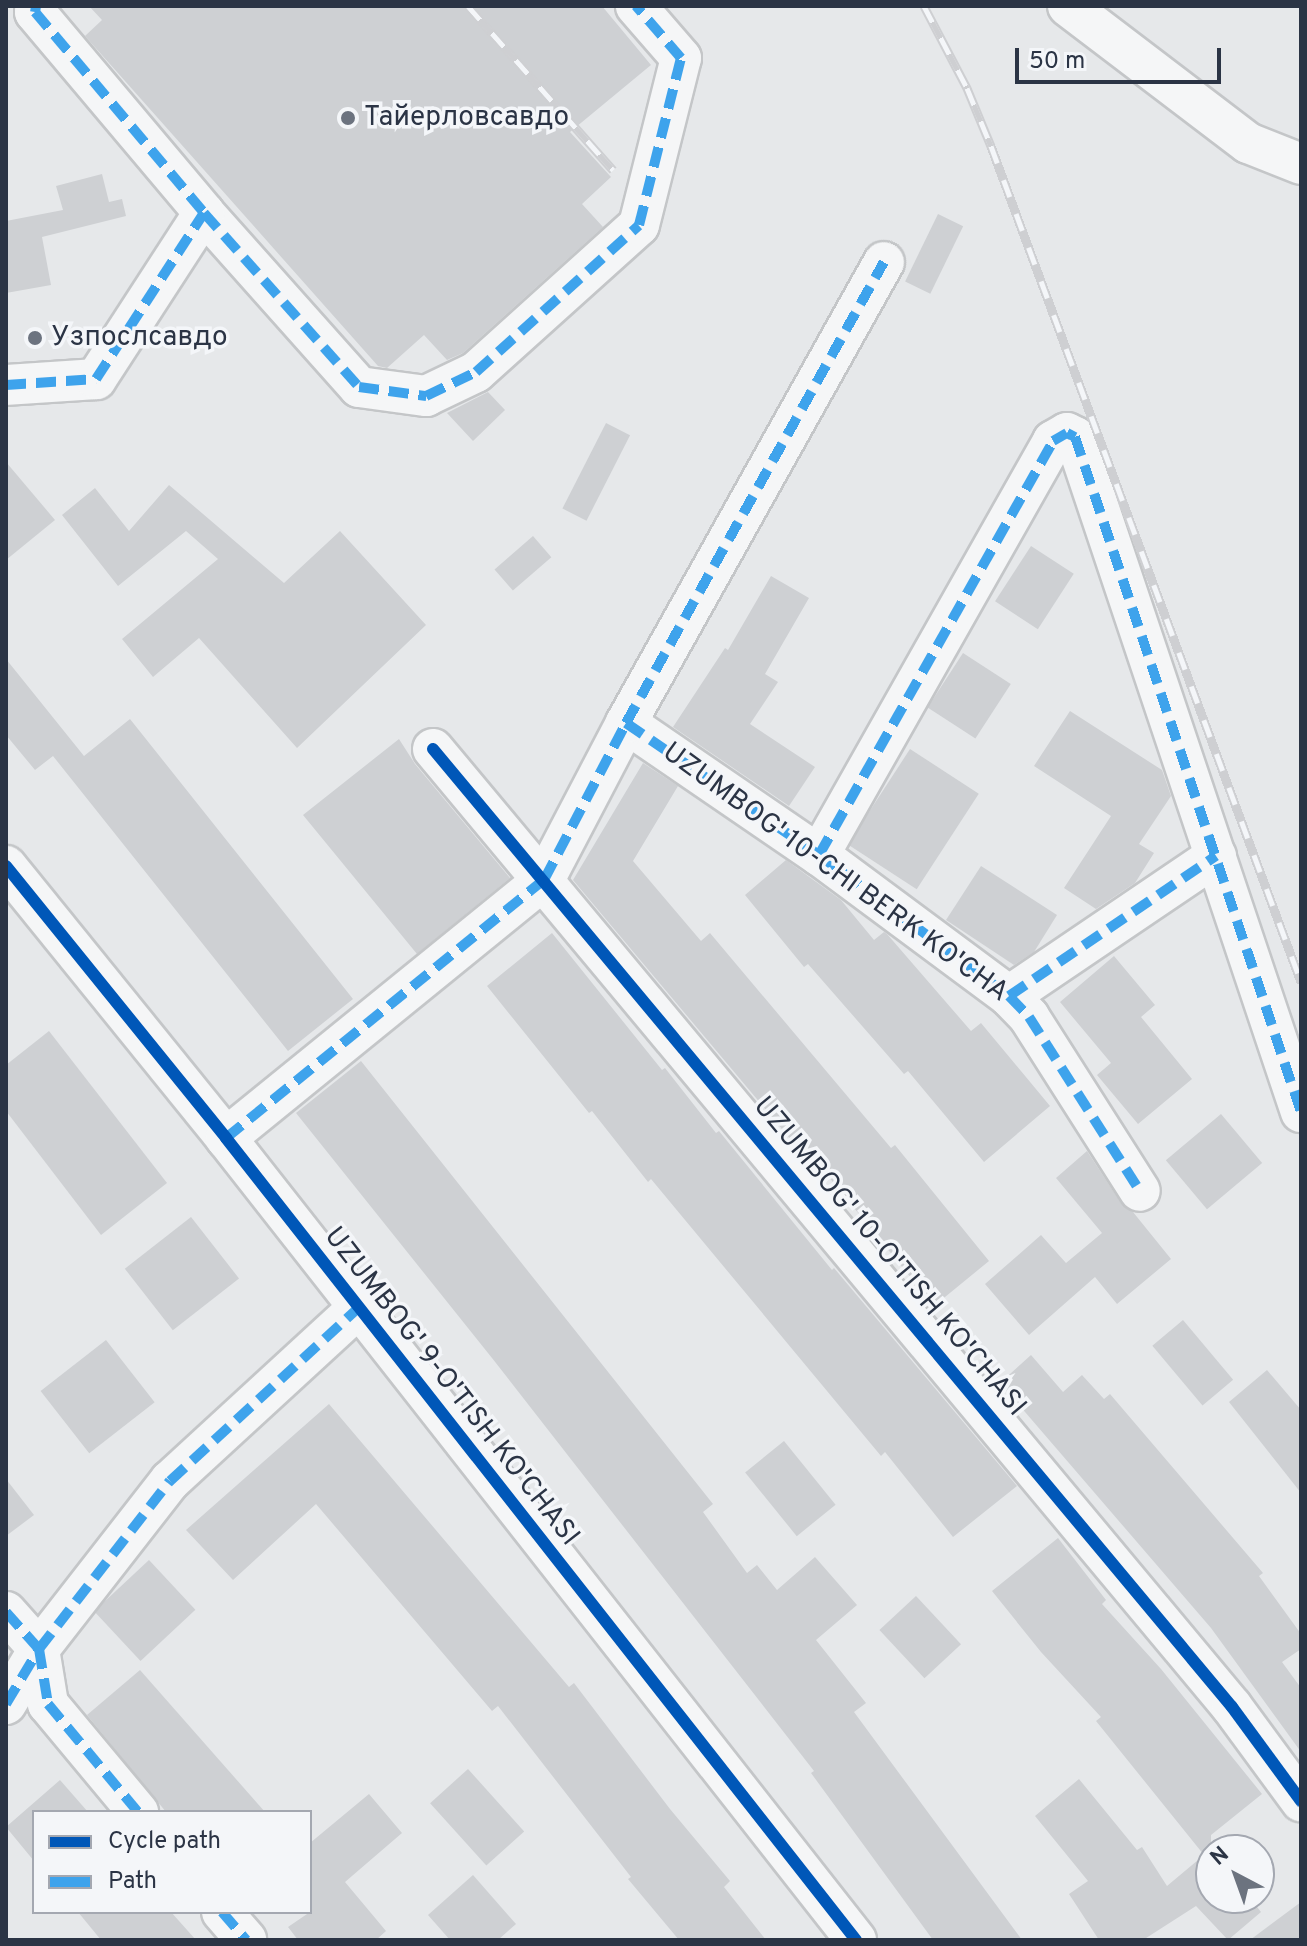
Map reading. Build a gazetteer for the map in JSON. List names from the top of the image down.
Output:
{
  "streets": {
    "street": ["UZUMBOG' 10-CHI BERK KO'CHA", "UZUMBOG' 10-O'TISH KO'CHASI", "UZUMBOG' 9-O'TISH KO'CHASI"]
  },
  "places": ["Тайерловсавдо", "Узпослсавдо"],
  "legend": ["Cycle path", "Path"],
  "scale_bar": "50 m",
  "north": "top left"
}
